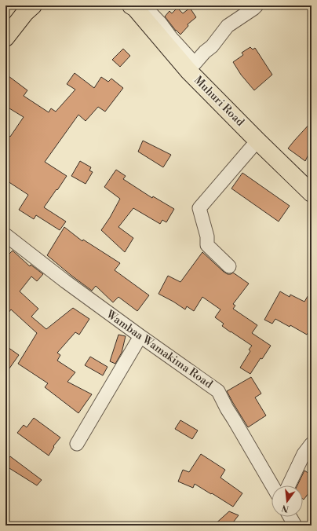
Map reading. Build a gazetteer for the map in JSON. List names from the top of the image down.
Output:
{
  "streets": {
    "main road": ["Muhuri Road"],
    "street": ["Wambaa Wamakima Road"]
  },
  "north": "bottom"
}
